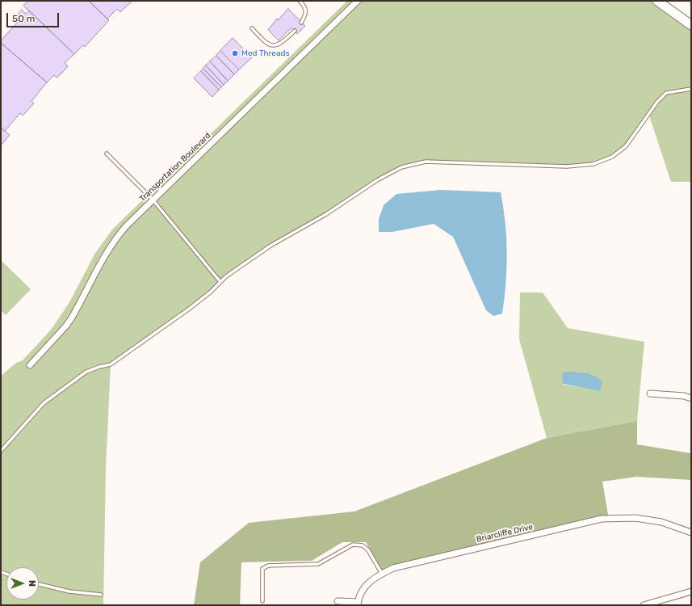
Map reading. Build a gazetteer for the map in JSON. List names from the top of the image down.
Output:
{
  "streets": {
    "street": ["Transportation Boulevard", "Briarcliffe Drive"]
  },
  "places": ["Med Threads"],
  "scale_bar": "50 m",
  "north": "right"
}
